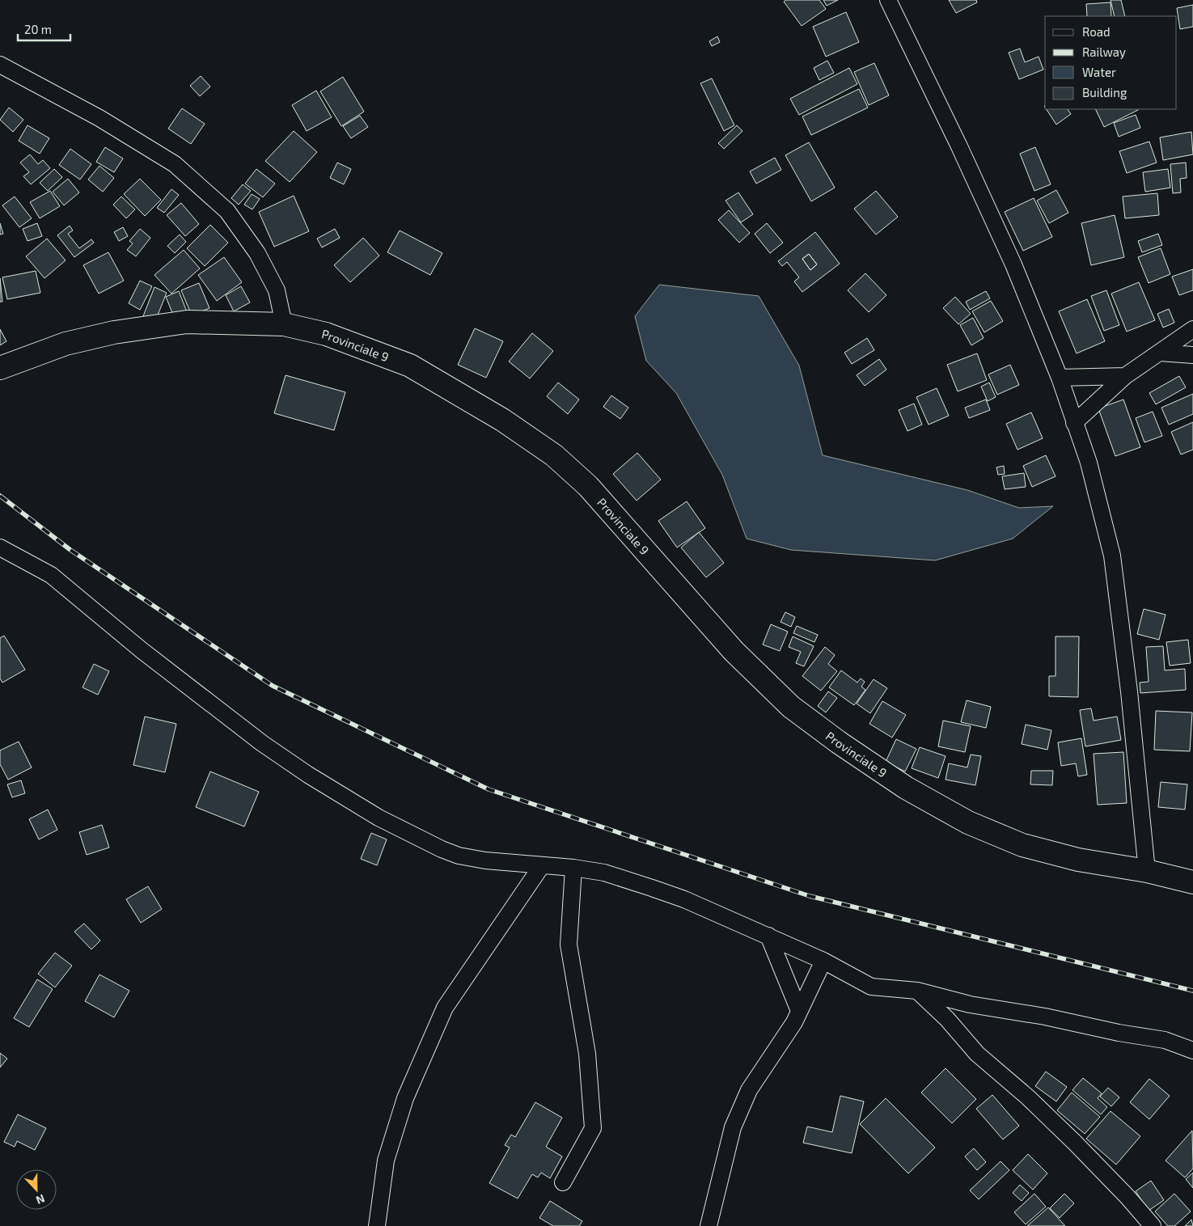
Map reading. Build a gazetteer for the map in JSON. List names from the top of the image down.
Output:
{
  "streets": {
    "main road": ["Provinciale 9"]
  },
  "legend": [
    "Road",
    "Railway",
    "Water",
    "Building"
  ],
  "scale_bar": "20 m",
  "north": "bottom"
}
